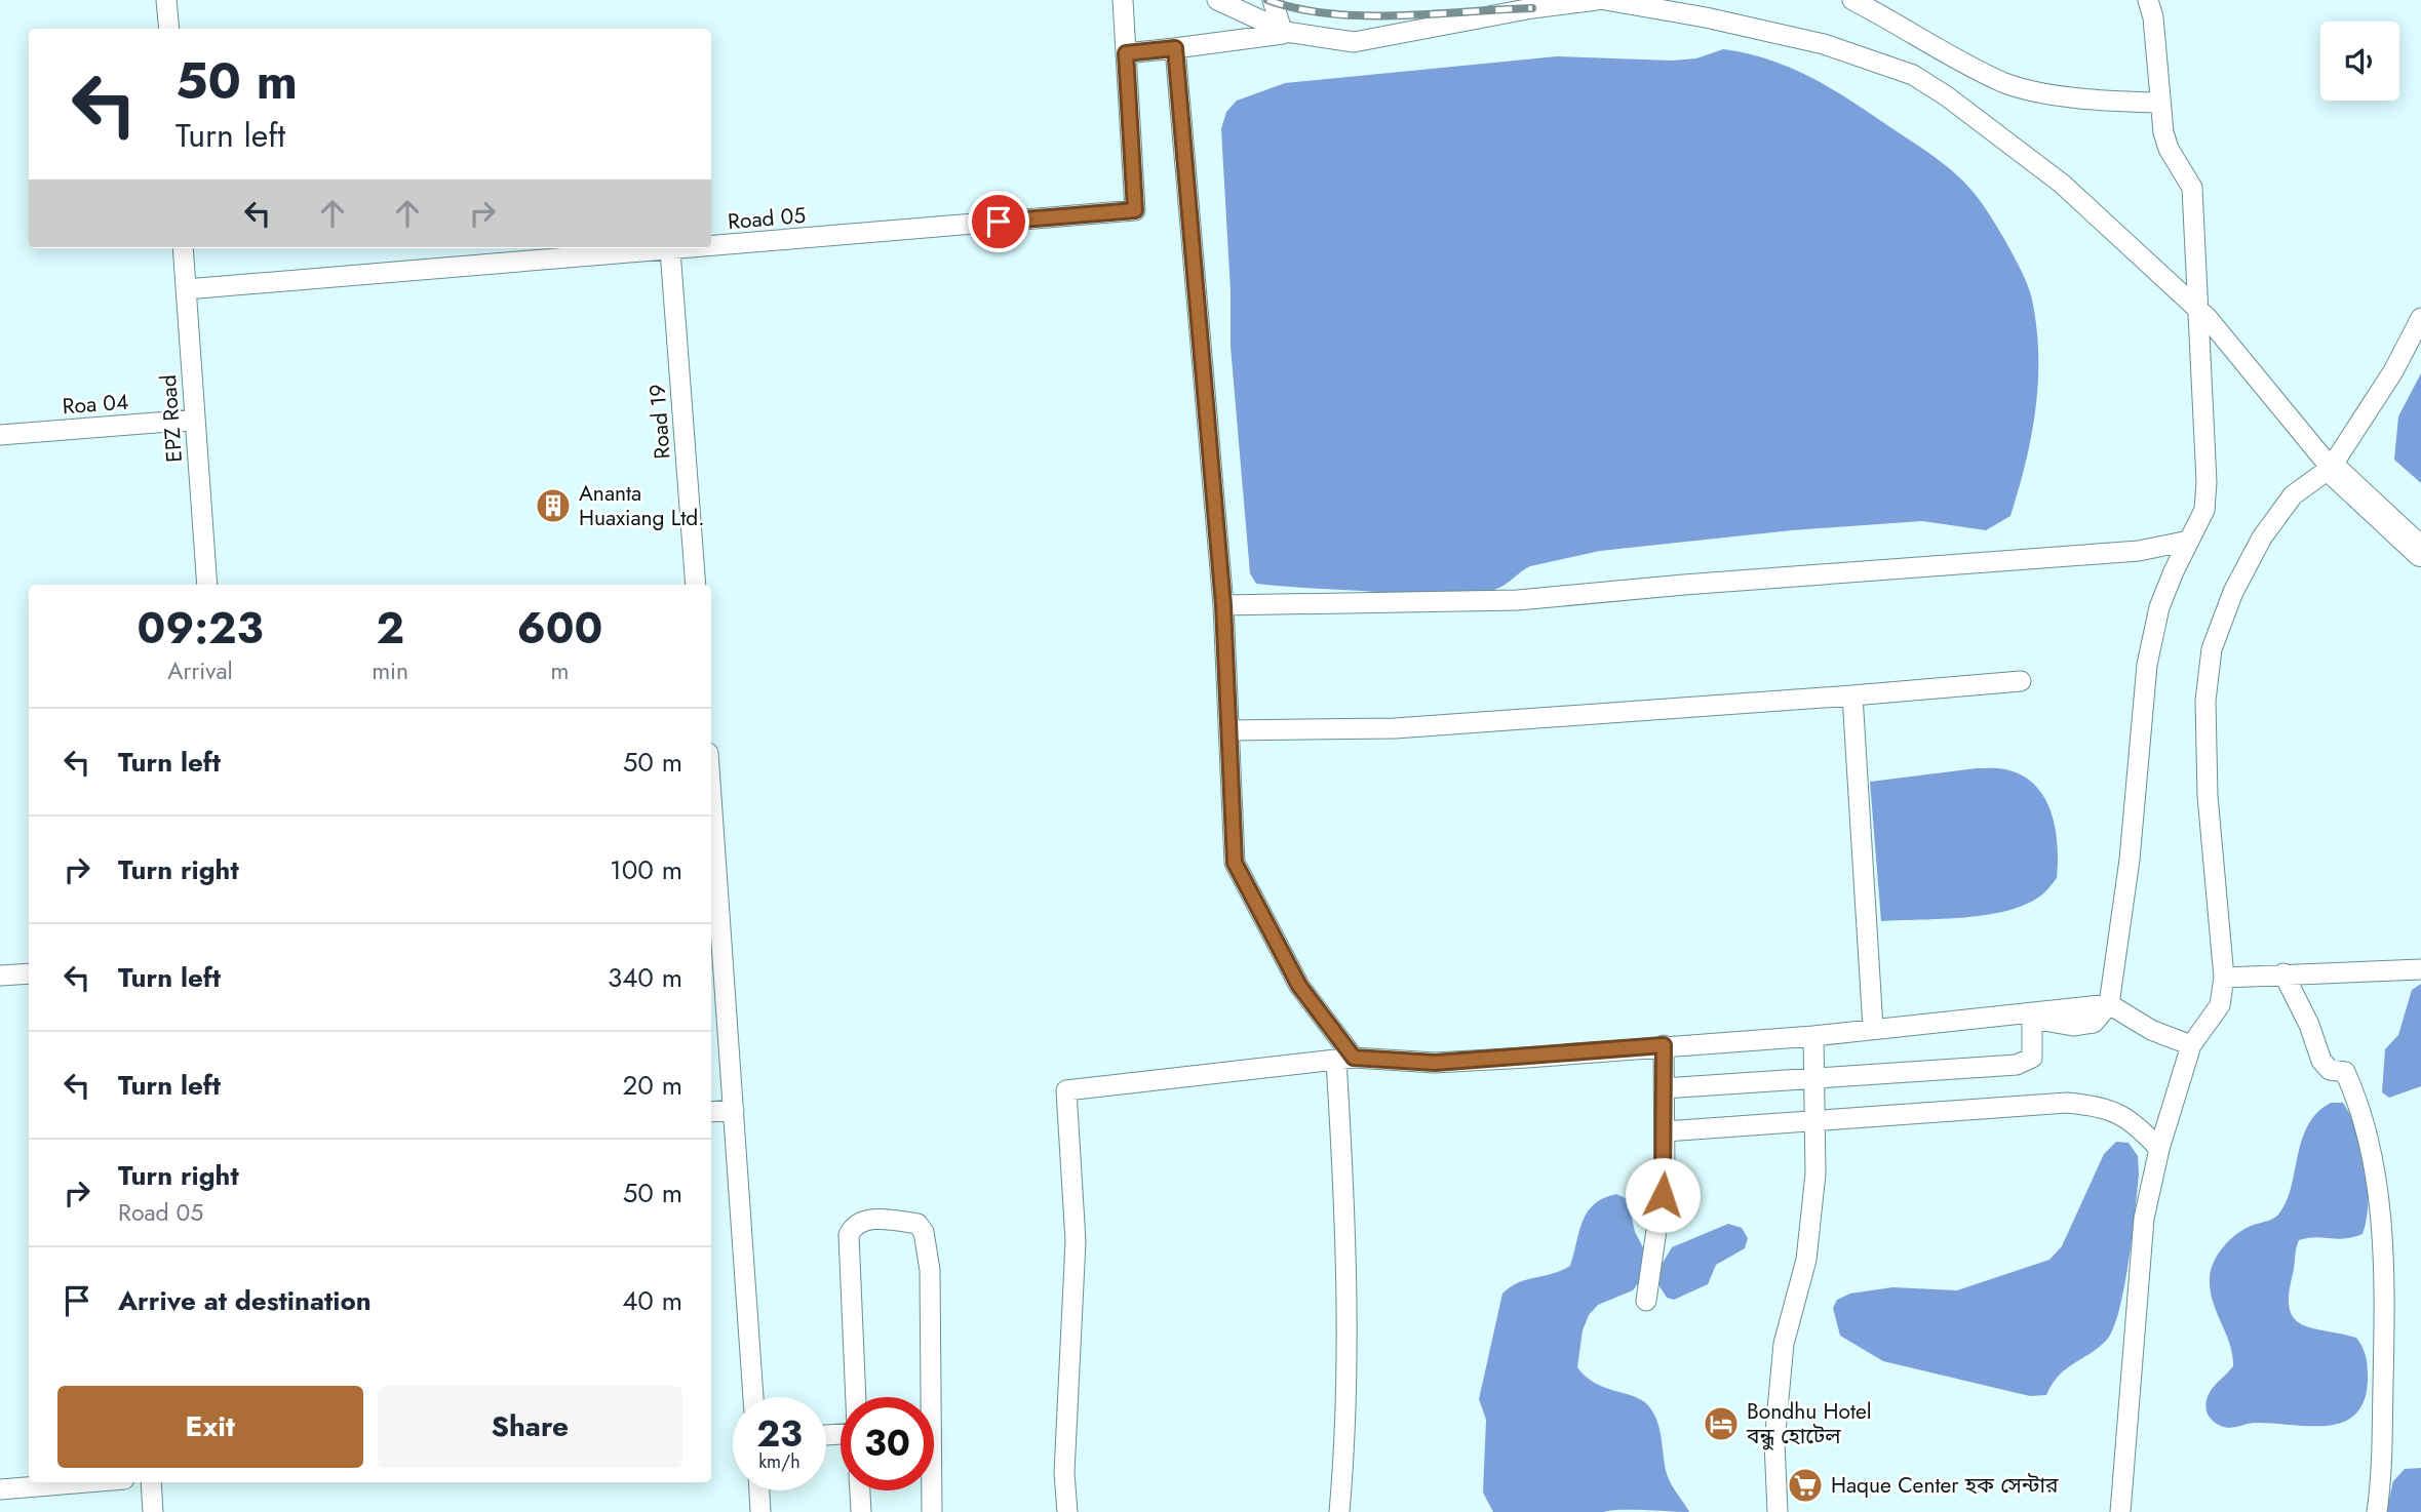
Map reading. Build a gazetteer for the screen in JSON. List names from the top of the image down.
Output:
{
  "streets": {
    "street": [
      "Road 05",
      "Roa 04",
      "EPZ Road",
      "Road 19"
    ]
  },
  "crossings": [
    ["Road 05", "EPZ Road"],
    ["Road 05", "Road 19"],
    ["Roa 04", "EPZ Road"]
  ],
  "places": {
    "building": ["Ananta Huaxiang Ltd."],
    "hotel": ["Bondhu Hotel বন্ধু হোটেল"],
    "supermarket": ["Haque Center হক সেন্টার"]
  },
  "page": {
    "turn": ["50 m", "Turn left"],
    "eta": [
      "09:23",
      "Arrival",
      "2",
      "min",
      "600",
      "m"
    ],
    "list": [
      {
        "name": "Turn left",
        "value": "50 m"
      },
      {
        "name": "Turn right",
        "value": "100 m"
      },
      {
        "name": "Turn left",
        "value": "340 m"
      },
      {
        "name": "Turn left",
        "value": "20 m"
      },
      {
        "name": "Turn right",
        "note": "Road 05",
        "value": "50 m"
      },
      {
        "name": "Arrive at destination",
        "value": "40 m"
      }
    ],
    "buttons": ["Exit", "Share"],
    "speed": "23 km/h",
    "limit": "30"
  }
}
